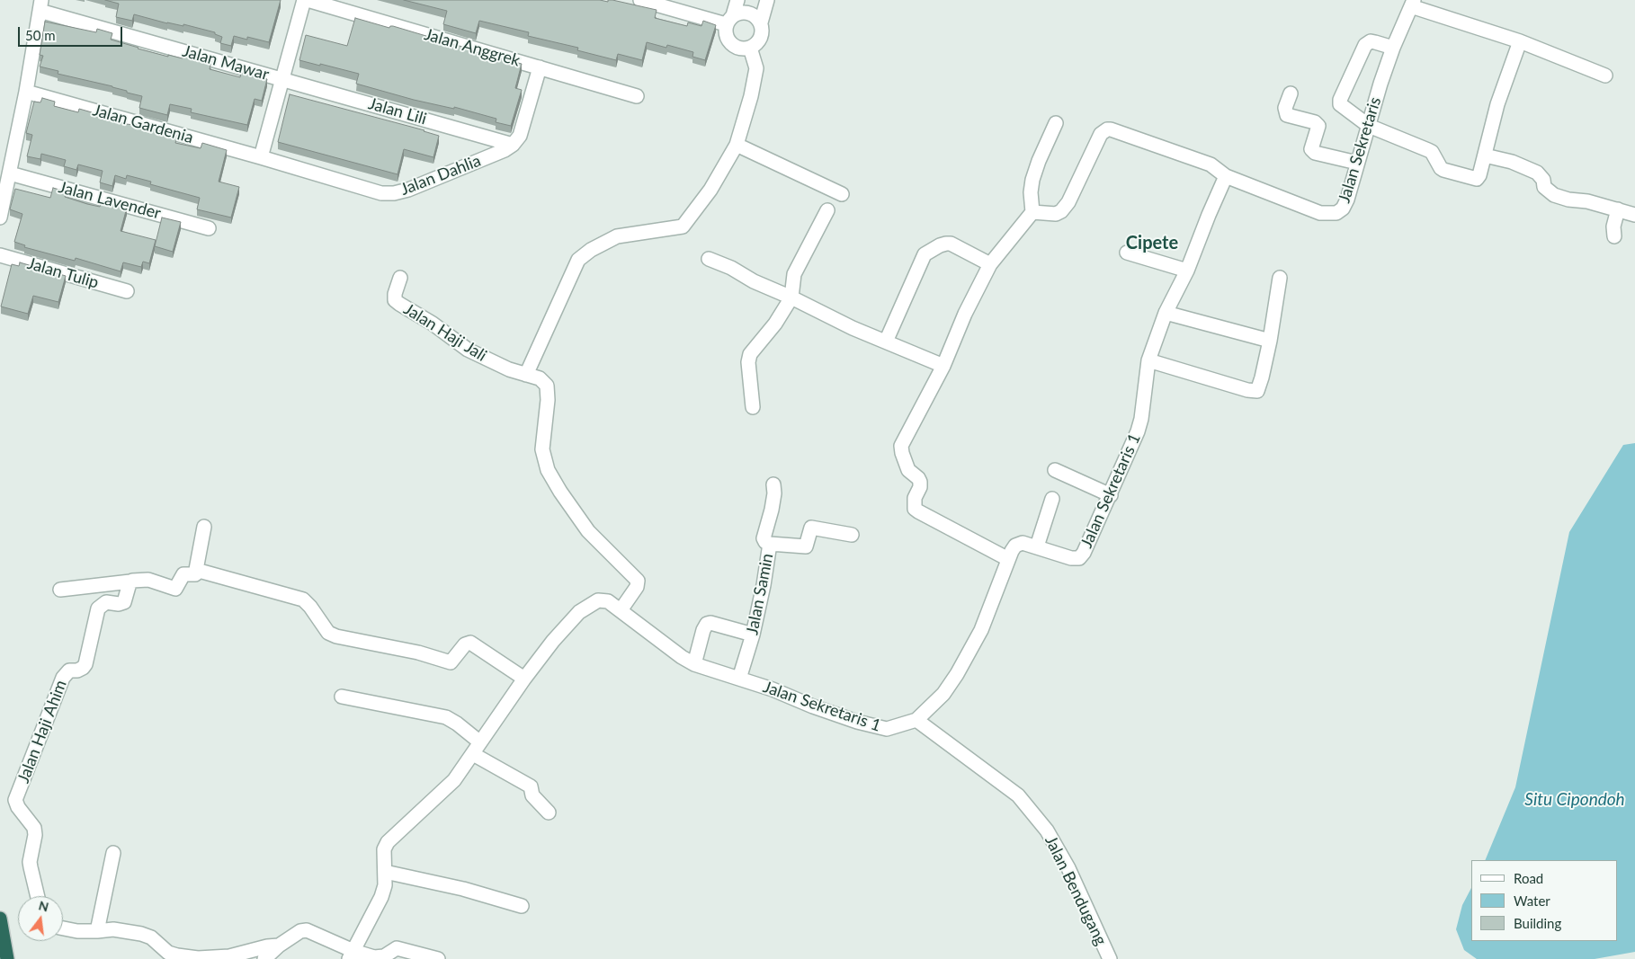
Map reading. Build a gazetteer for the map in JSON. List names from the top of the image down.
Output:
{
  "streets": {
    "street": [
      "Jalan Anggrek",
      "Jalan Mawar",
      "Jalan Lili",
      "Jalan Gardenia",
      "Jalan Sekretaris",
      "Jalan Dahlia",
      "Jalan Lavender",
      "Jalan Tulip",
      "Jalan Haji Jali",
      "Jalan Sekretaris 1",
      "Jalan Samin",
      "Jalan Haji Ahim",
      "Jalan Bendugang"
    ]
  },
  "crossings": [
    ["Jalan Mawar", "Jalan Lili"],
    ["Jalan Lili", "Jalan Dahlia"],
    ["Jalan Gardenia", "Jalan Dahlia"],
    ["Jalan Sekretaris", "Jalan Sekretaris 1"],
    ["Jalan Haji Jali", "Jalan Sekretaris 1"],
    ["Jalan Sekretaris 1", "Jalan Samin"],
    ["Jalan Sekretaris 1", "Jalan Bendugang"]
  ],
  "districts": ["Cipete"],
  "water": ["Situ Cipondoh"],
  "legend": ["Road", "Water", "Building"],
  "scale_bar": "50 m",
  "north": "top"
}
